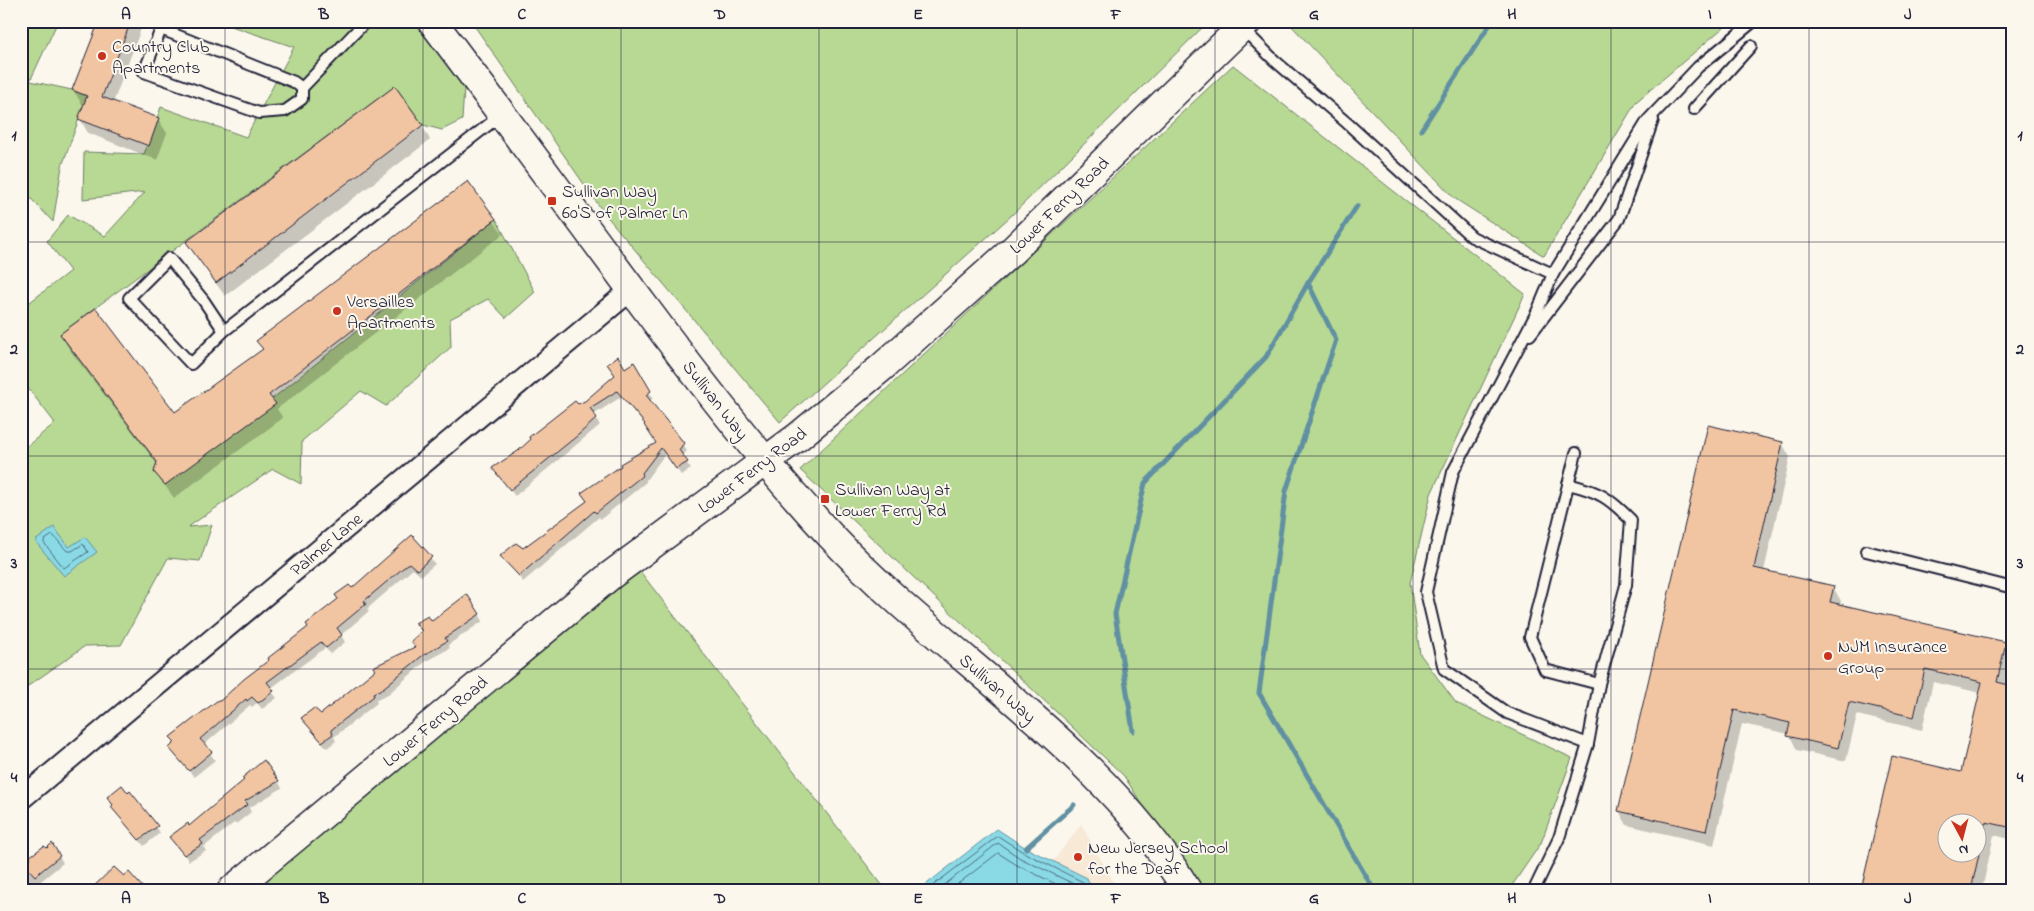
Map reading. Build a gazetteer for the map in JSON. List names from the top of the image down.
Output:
{
  "streets": {
    "main road": ["Lower Ferry Road", "Sullivan Way"],
    "street": ["Palmer Lane"]
  },
  "crossings": [
    ["Lower Ferry Road", "Sullivan Way"],
    ["Sullivan Way", "Palmer Lane"]
  ],
  "places": {
    "other": [
      "Country Club Apartments",
      "Versailles Apartments",
      "NJM Insurance Group",
      "New Jersey School for the Deaf"
    ],
    "transit": ["Sullivan Way 60'S of Palmer Ln", "Sullivan Way at Lower Ferry Rd"]
  },
  "north": "bottom",
  "grid": {
    "columns": [
      "A",
      "B",
      "C",
      "D",
      "E",
      "F",
      "G",
      "H",
      "I",
      "J"
    ],
    "rows": [
      "1",
      "2",
      "3",
      "4"
    ]
  }
}
